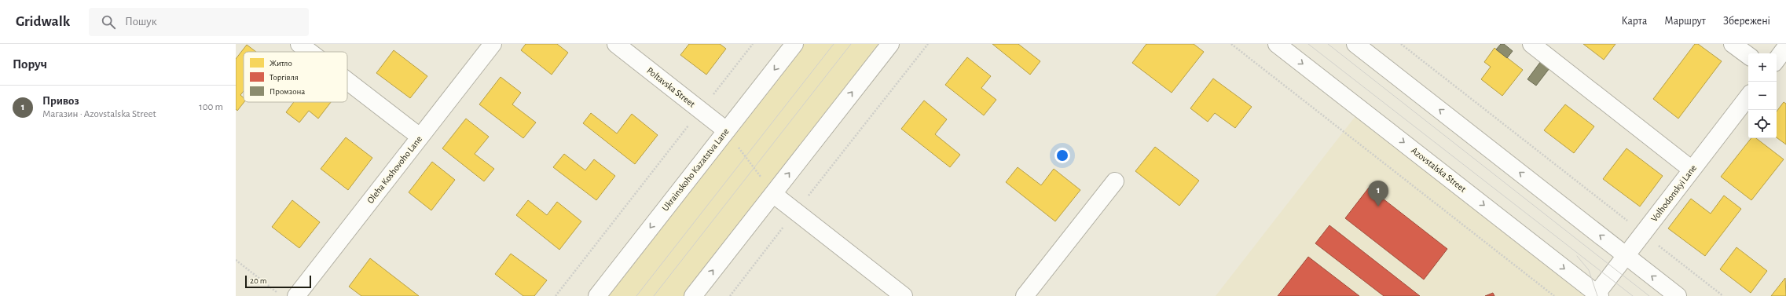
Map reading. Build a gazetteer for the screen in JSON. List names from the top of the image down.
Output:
{
  "streets": {
    "street": [
      "Poltavska Street",
      "Oleha Koshovoho Lane",
      "Ukrainskoho Kazatstva Lane",
      "Azovstalska Street",
      "Volhodonskyi Lane"
    ]
  },
  "crossings": [
    ["Poltavska Street", "Ukrainskoho Kazatstva Lane"],
    ["Azovstalska Street", "Volhodonskyi Lane"]
  ],
  "legend": ["Житло", "Торгівля", "Промзона"],
  "scale_bar": "20 m",
  "page": {
    "header": "Gridwalk",
    "search": "Пошук",
    "nav": ["Карта", "Маршрут", "Збережені"],
    "heading": "Поруч",
    "map_buttons": ["+", "−"],
    "list": [
      {
        "mark": "1",
        "name": "Привоз",
        "note": "Магазин · Azovstalska Street",
        "value": "100 m"
      }
    ],
    "pins": "1",
    "scale": "20 m"
  }
}
